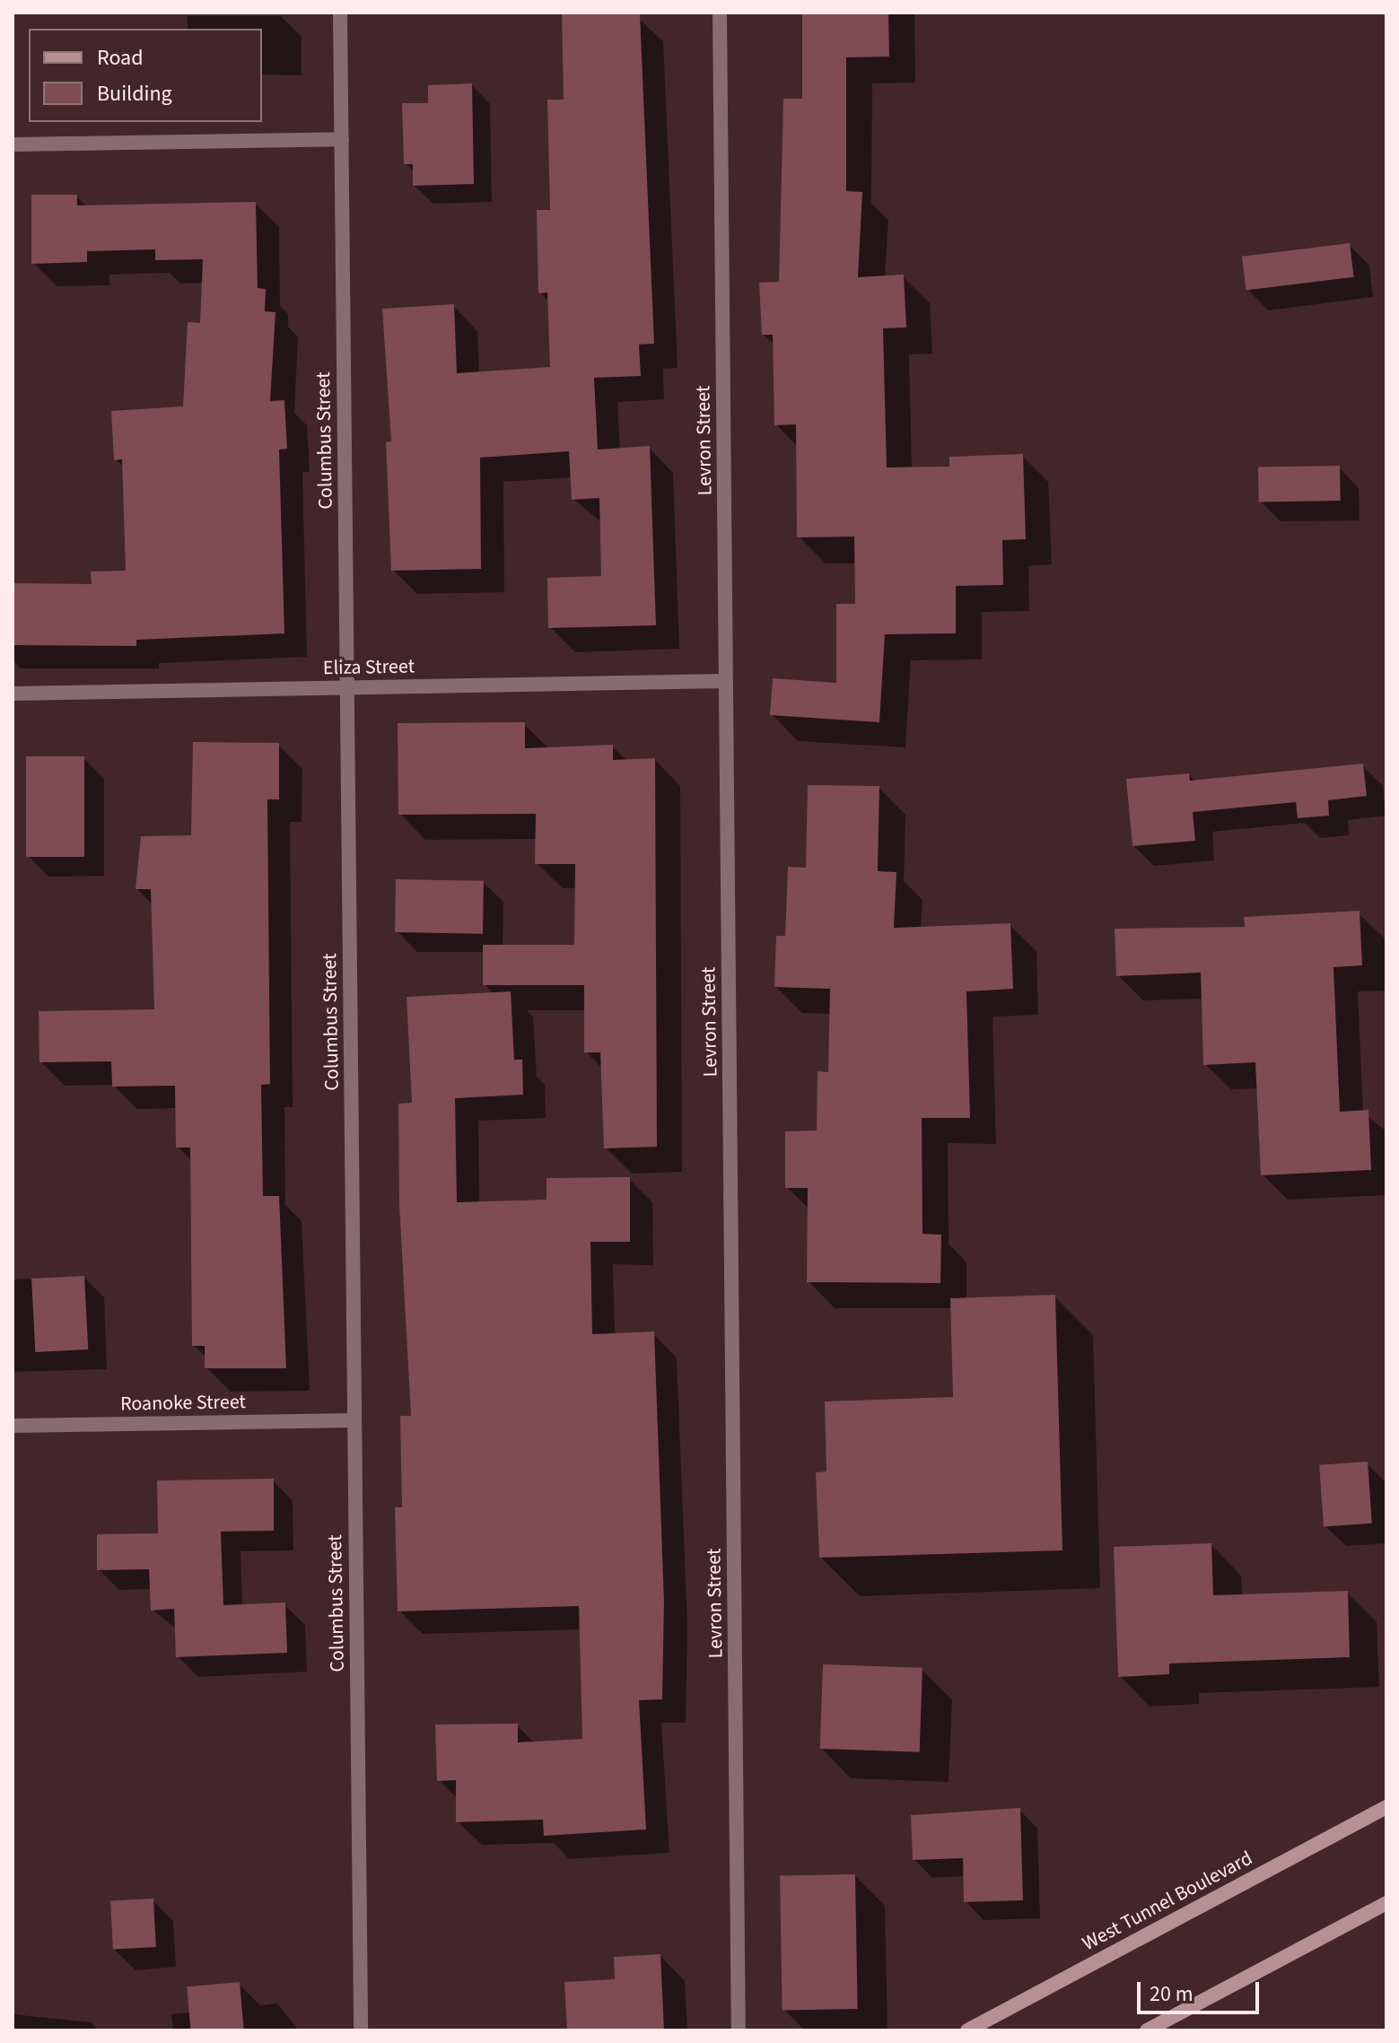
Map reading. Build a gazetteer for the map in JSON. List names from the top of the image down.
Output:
{
  "streets": {
    "main road": ["West Tunnel Boulevard"],
    "street": [
      "Columbus Street",
      "Levron Street",
      "Eliza Street",
      "Roanoke Street"
    ]
  },
  "crossings": [
    ["Columbus Street", "Eliza Street"],
    ["Columbus Street", "Roanoke Street"],
    ["Levron Street", "Eliza Street"]
  ],
  "legend": ["Road", "Building"],
  "scale_bar": "20 m"
}
